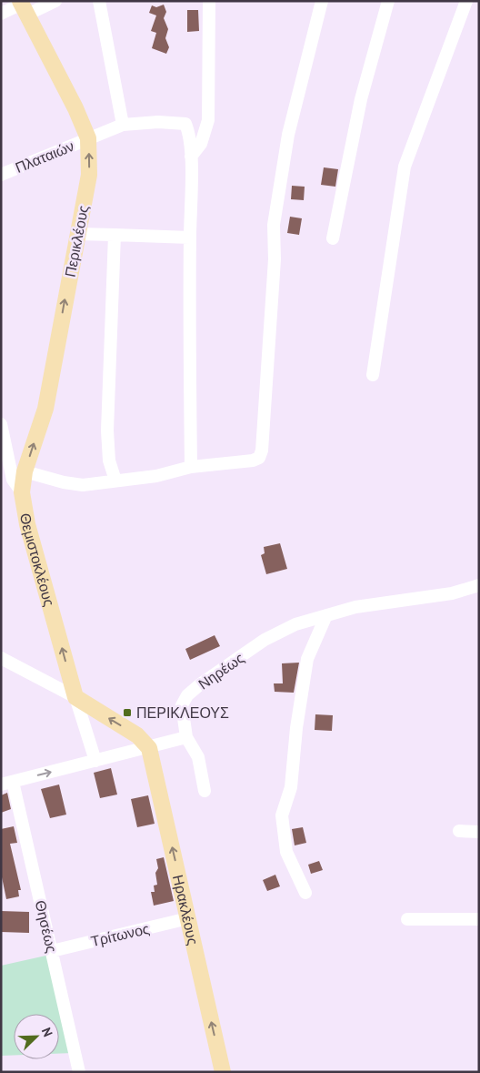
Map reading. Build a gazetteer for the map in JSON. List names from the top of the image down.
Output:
{
  "streets": {
    "main road": ["Περικλέους", "Θεμιστοκλέους", "Ηρακλέους"],
    "street": [
      "Πλαταιών",
      "Νηρέως",
      "Θησέως",
      "Τρίτωνος"
    ]
  },
  "crossings": [
    ["Πλαταιών", "Περικλέους"],
    ["Περικλέους", "Θεμιστοκλέους"],
    ["Ηρακλέους", "Τρίτωνος"],
    ["Θησέως", "Τρίτωνος"]
  ],
  "one_way": ["Περικλέους", "Θεμιστοκλέους", "Ηρακλέους"],
  "places": {
    "transit": ["ΠΕΡΙΚΛΕΟΥΣ"]
  },
  "north": "top right"
}
